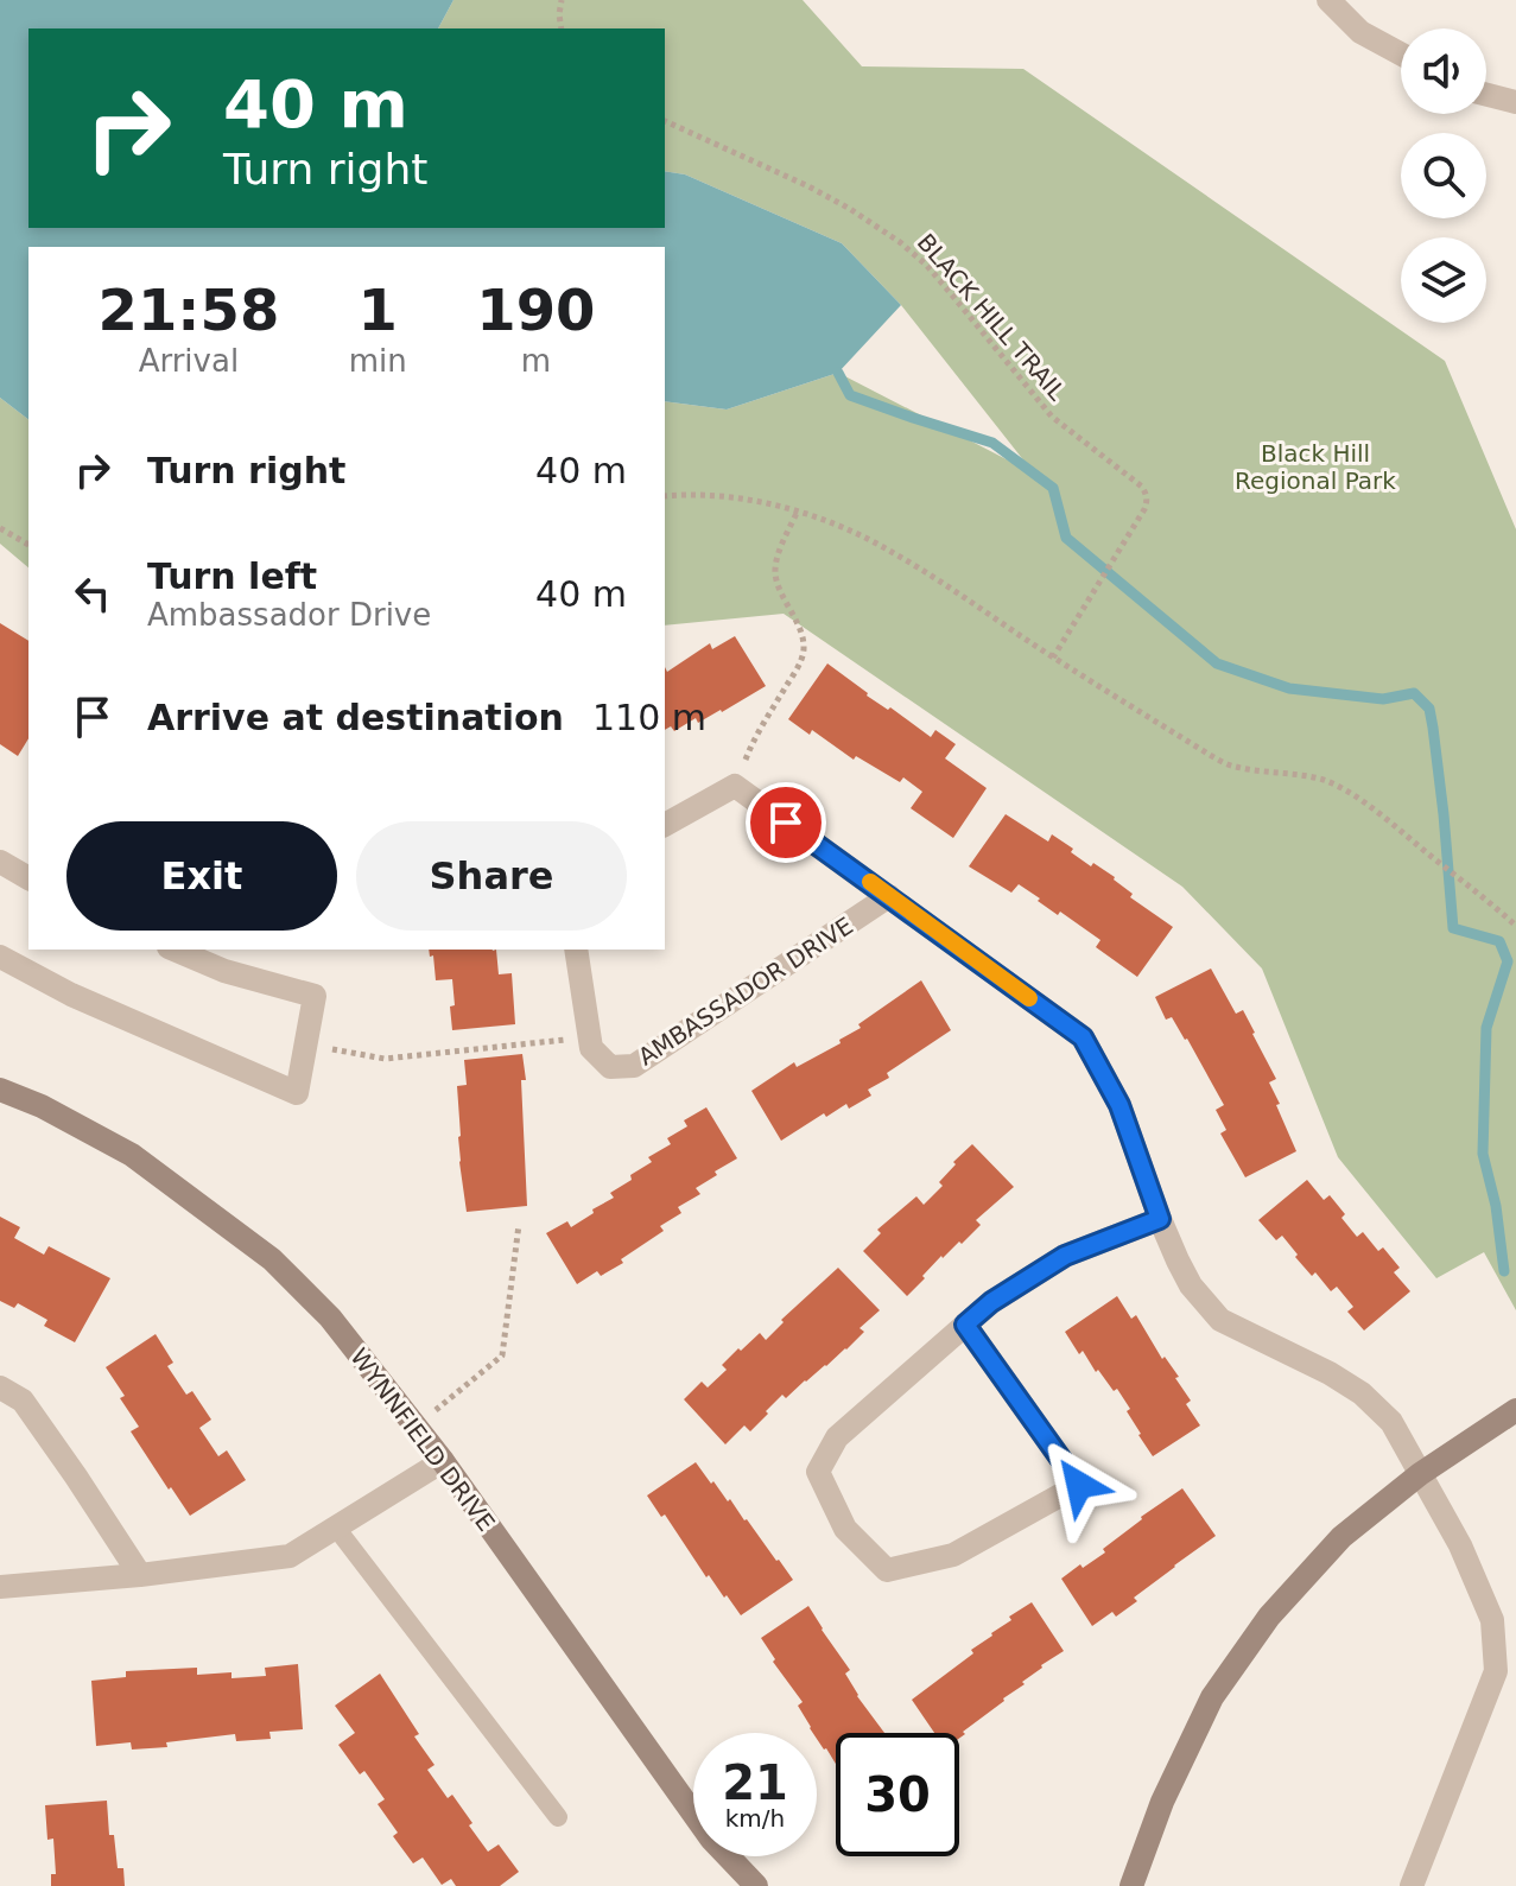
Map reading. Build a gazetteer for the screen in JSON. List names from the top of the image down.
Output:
{
  "streets": {
    "street": ["AMBASSADOR DRIVE", "WYNNFIELD DRIVE"],
    "path": ["BLACK HILL TRAIL"]
  },
  "parks": ["Black Hill Regional Park"],
  "page": {
    "turn": ["40 m", "Turn right"],
    "eta": [
      "21:58",
      "Arrival",
      "1",
      "min",
      "190",
      "m"
    ],
    "list": [
      {
        "name": "Turn right",
        "value": "40 m"
      },
      {
        "name": "Turn left",
        "note": "Ambassador Drive",
        "value": "40 m"
      },
      {
        "name": "Arrive at destination",
        "value": "110 m"
      }
    ],
    "buttons": ["Exit", "Share"],
    "speed": "21 km/h",
    "limit": "30"
  }
}
